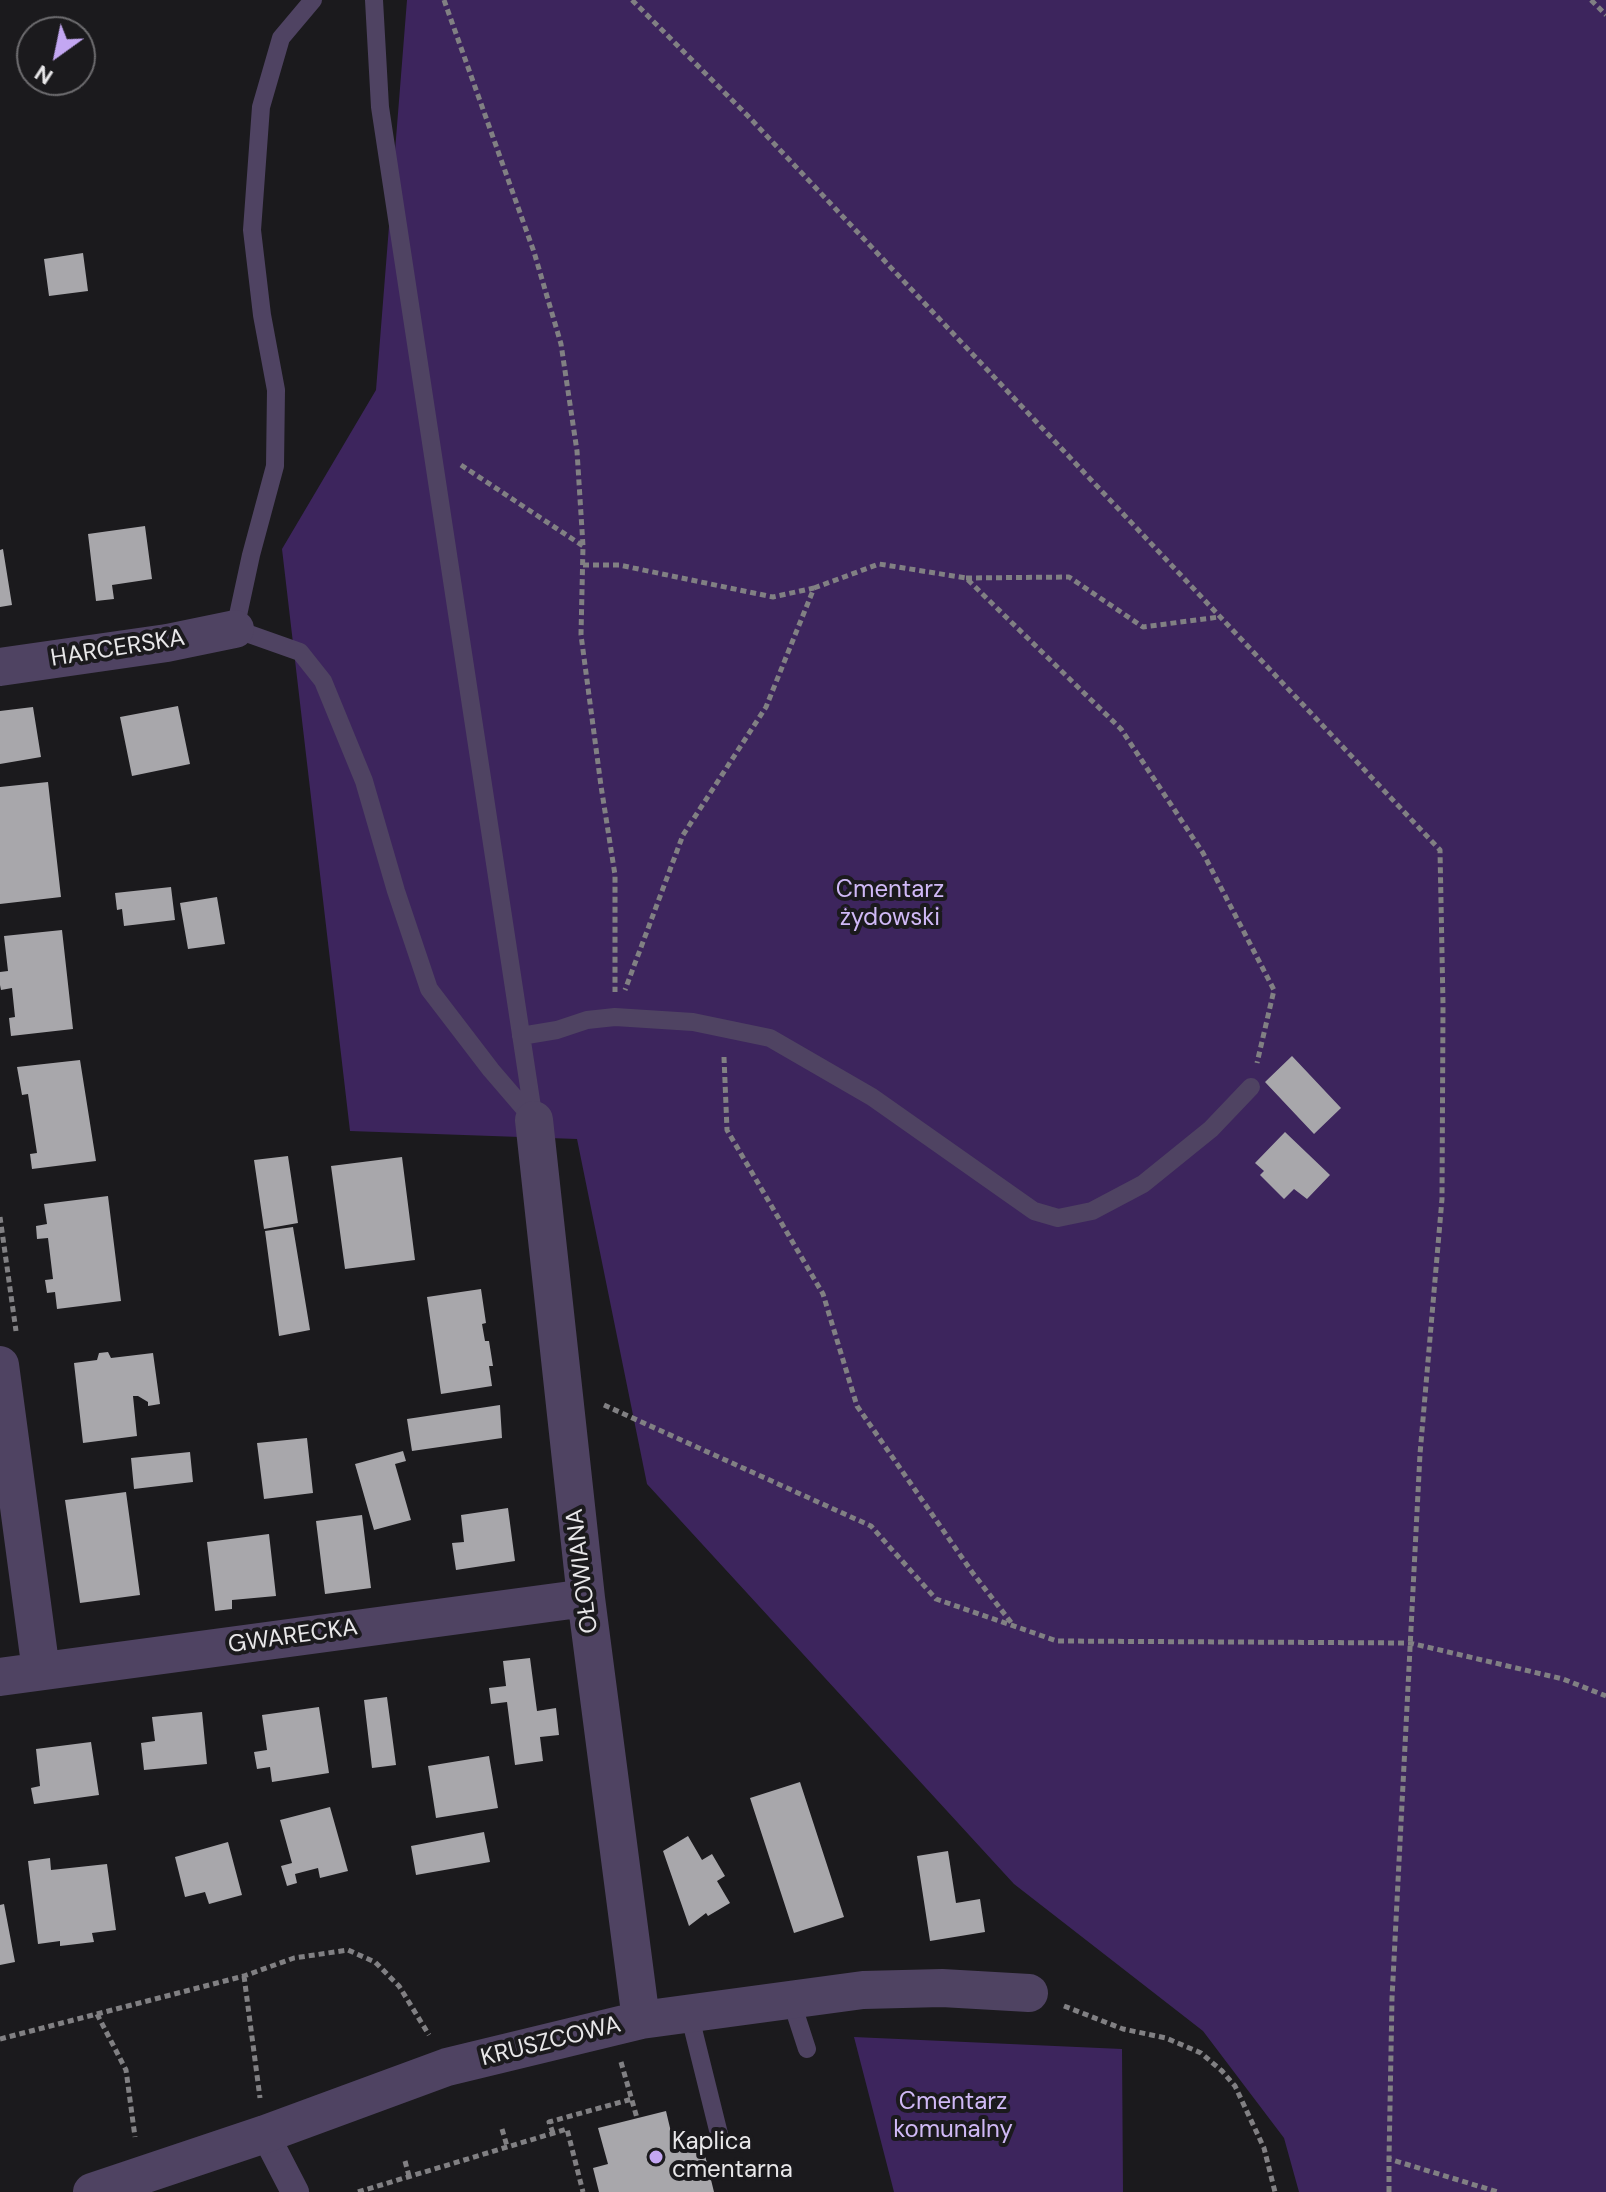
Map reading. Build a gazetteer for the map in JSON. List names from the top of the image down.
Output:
{
  "streets": {
    "street": [
      "HARCERSKA",
      "OŁOWIANA",
      "GWARECKA",
      "KRUSZCOWA"
    ]
  },
  "crossings": [
    ["OŁOWIANA", "GWARECKA"],
    ["OŁOWIANA", "KRUSZCOWA"]
  ],
  "parks": ["Cmentarz żydowski", "Cmentarz komunalny"],
  "places": ["Kaplica cmentarna"],
  "north": "bottom left"
}
